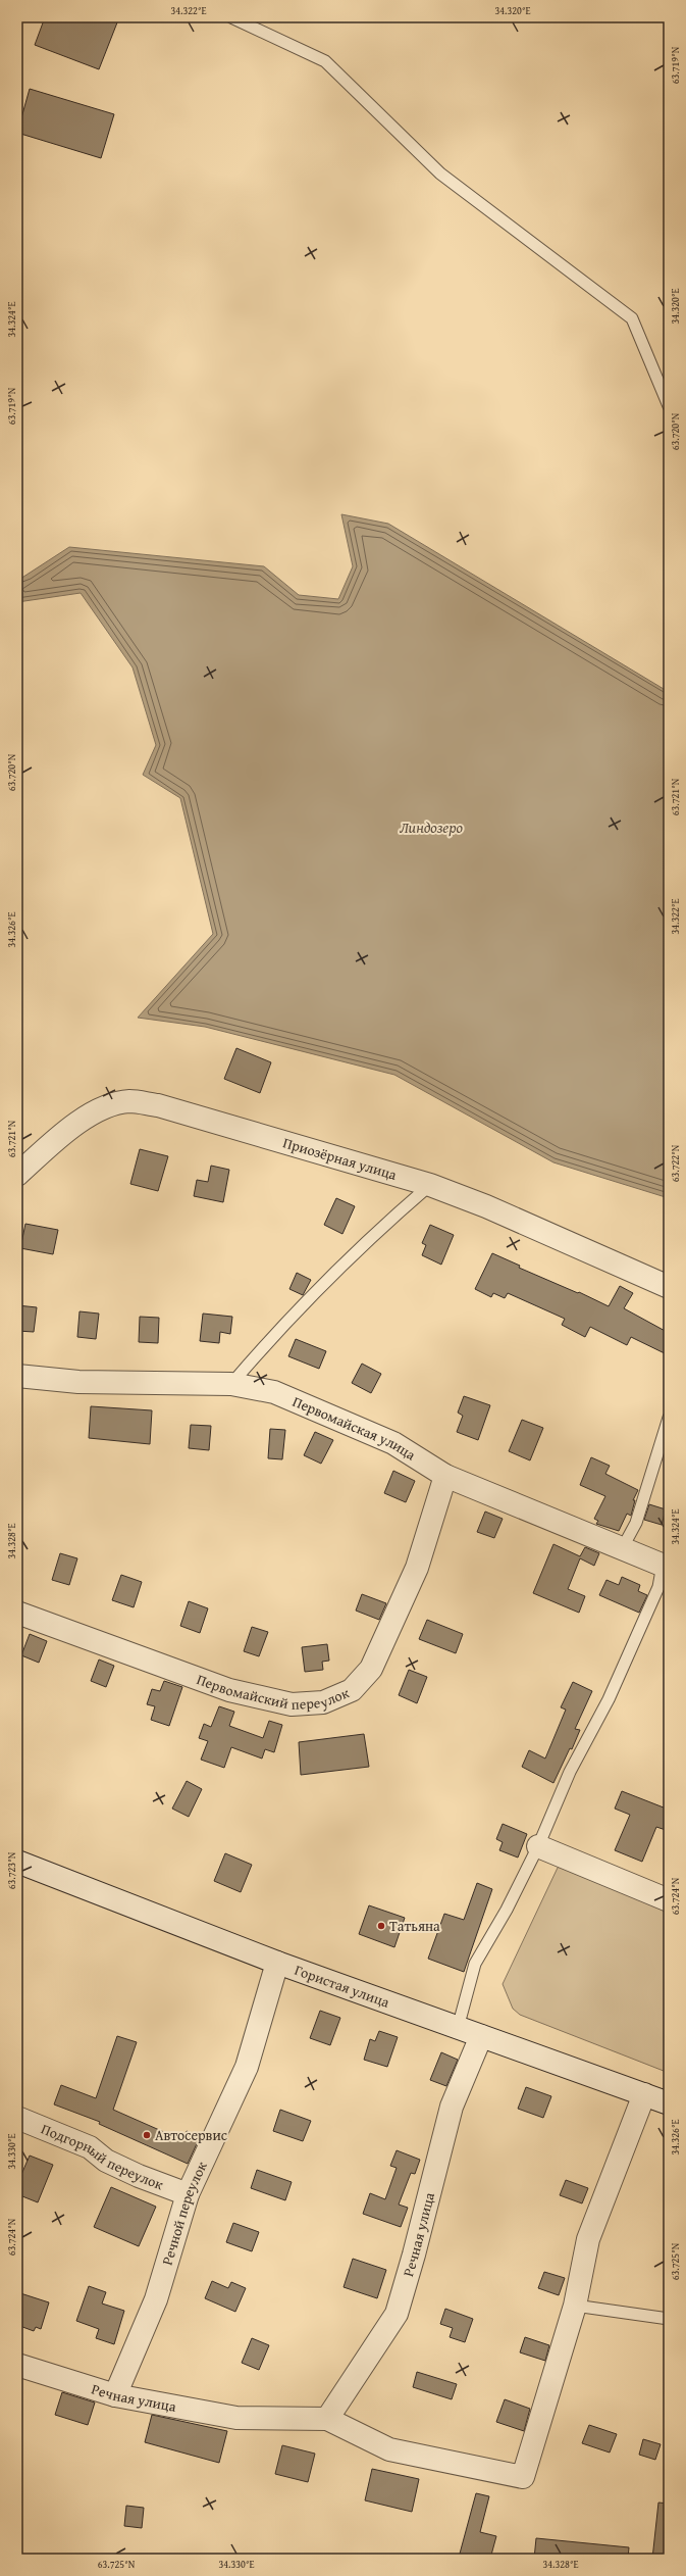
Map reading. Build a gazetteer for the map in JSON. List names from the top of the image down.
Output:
{
  "streets": {
    "street": [
      "Приозёрная улица",
      "Первомайская улица",
      "Первомайский переулок",
      "Гористая улица",
      "Подгорный переулок",
      "Речной переулок",
      "Речная улица"
    ]
  },
  "crossings": [
    ["Первомайская улица", "Первомайский переулок"],
    ["Гористая улица", "Речной переулок"],
    ["Гористая улица", "Речная улица"],
    ["Подгорный переулок", "Речной переулок"],
    ["Речной переулок", "Речная улица"]
  ],
  "water": ["Линдозеро"],
  "places": ["Татьяна", "Автосервис"],
  "coordinates": [
    "34.322°E",
    "34.320°E",
    "63.719°N",
    "34.324°E",
    "63.720°N",
    "63.721°N",
    "34.326°E",
    "63.722°N",
    "34.328°E",
    "63.723°N",
    "63.724°N",
    "34.330°E",
    "63.725°N"
  ]
}
